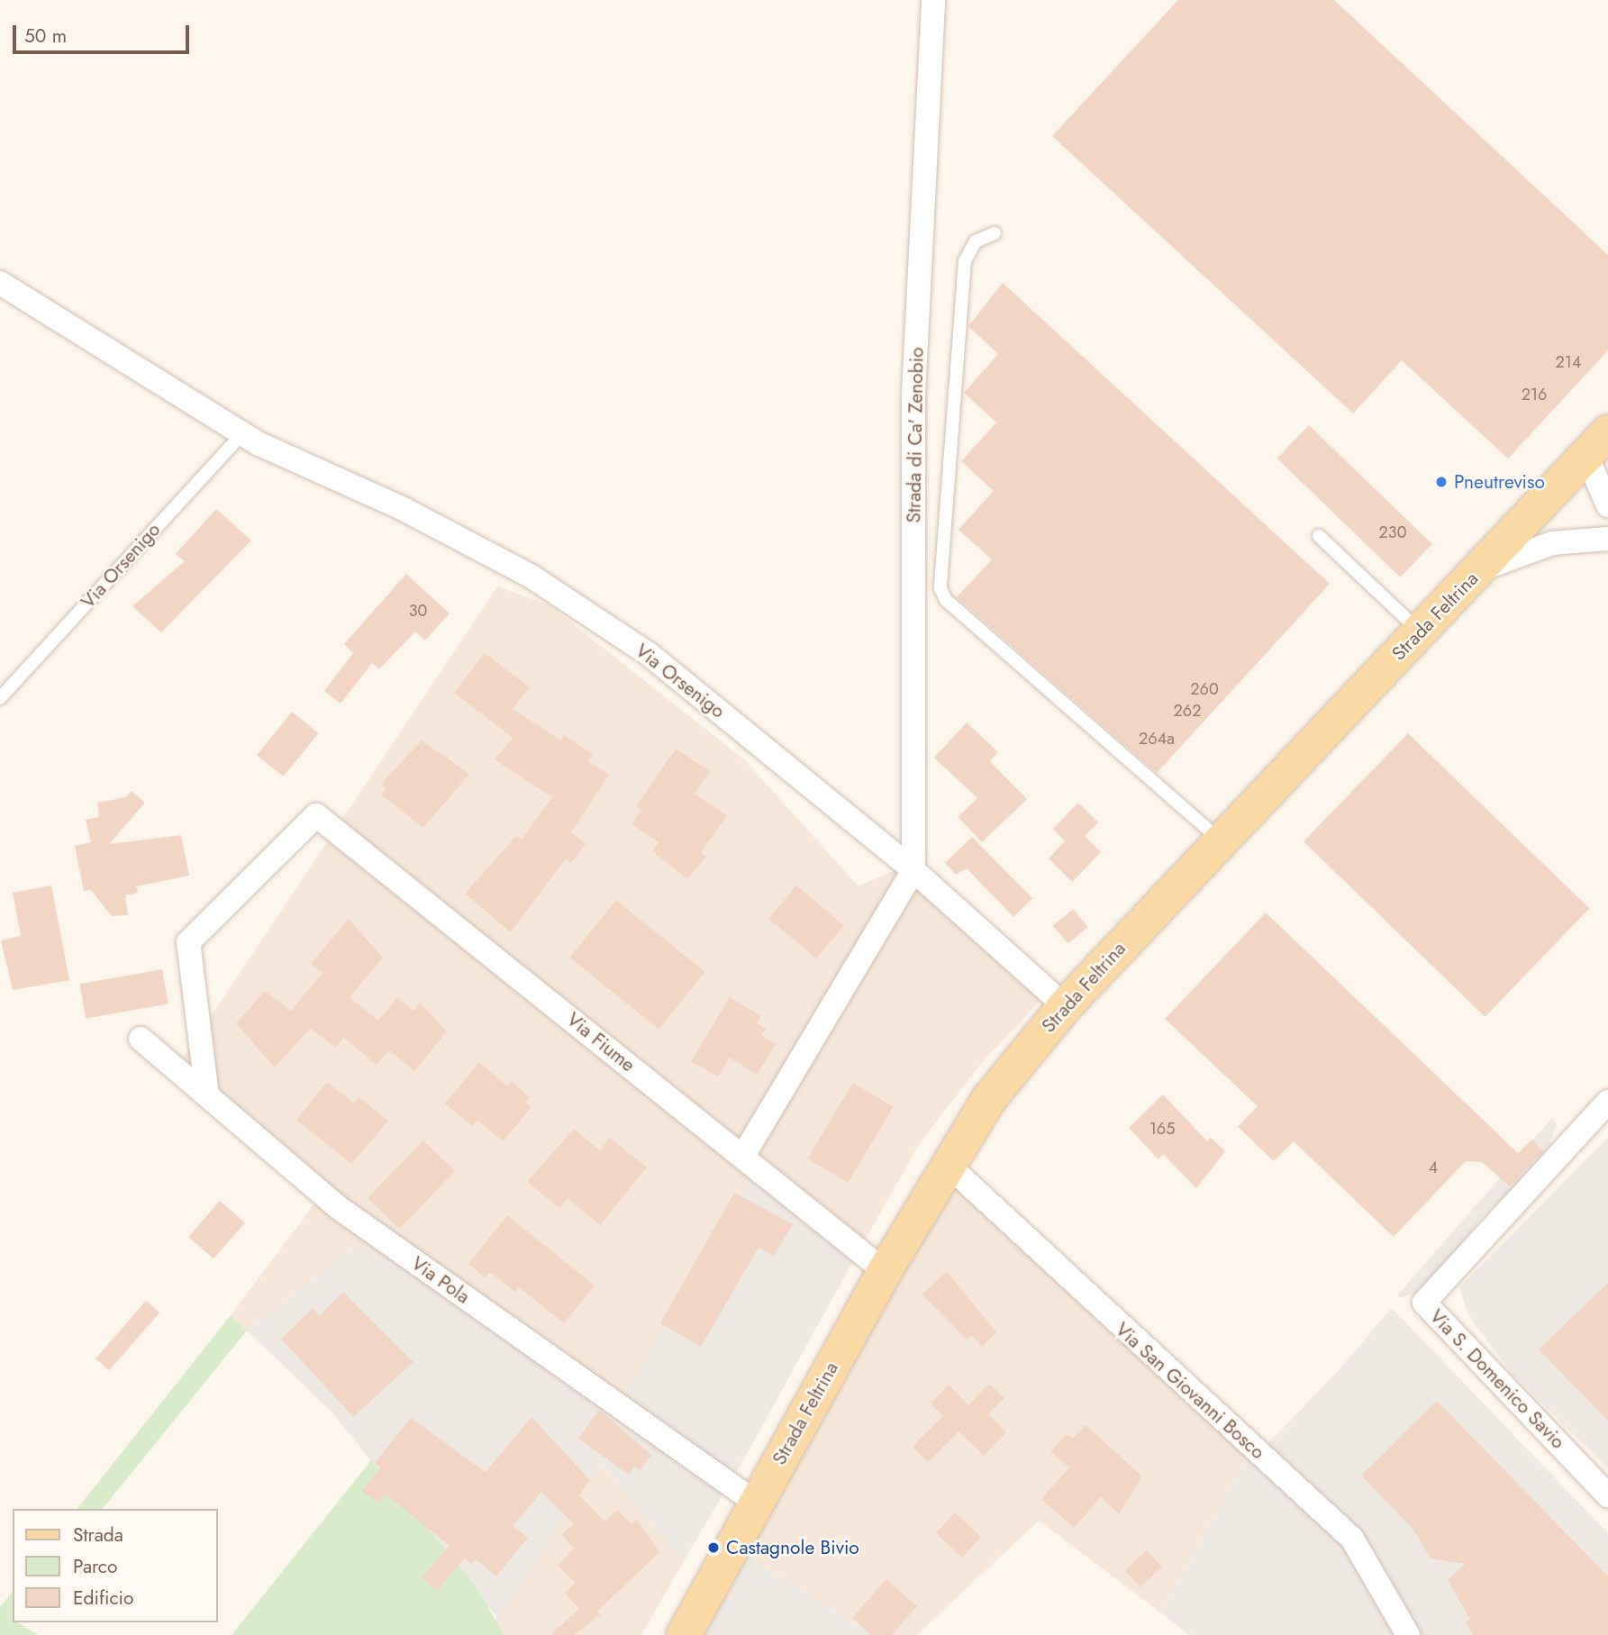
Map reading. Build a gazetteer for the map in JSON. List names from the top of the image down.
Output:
{
  "streets": {
    "main road": ["Strada Feltrina"],
    "street": [
      "Strada di Ca' Zenobio",
      "Via Orsenigo",
      "Via Fiume",
      "Via Pola",
      "Via S. Domenico Savio",
      "Via San Giovanni Bosco"
    ]
  },
  "crossings": [
    ["Strada di Ca' Zenobio", "Via Orsenigo"],
    ["Via Orsenigo", "Strada Feltrina"],
    ["Strada Feltrina", "Via Fiume"],
    ["Strada Feltrina", "Via Pola"],
    ["Strada Feltrina", "Via San Giovanni Bosco"],
    ["Via Fiume", "Via Pola"]
  ],
  "places": ["Pneutreviso", "Castagnole Bivio"],
  "house_numbers": [
    "214",
    "216",
    "230",
    "30",
    "260",
    "262",
    "264a",
    "165",
    "4"
  ],
  "legend": ["Strada", "Parco", "Edificio"],
  "scale_bar": "50 m"
}
